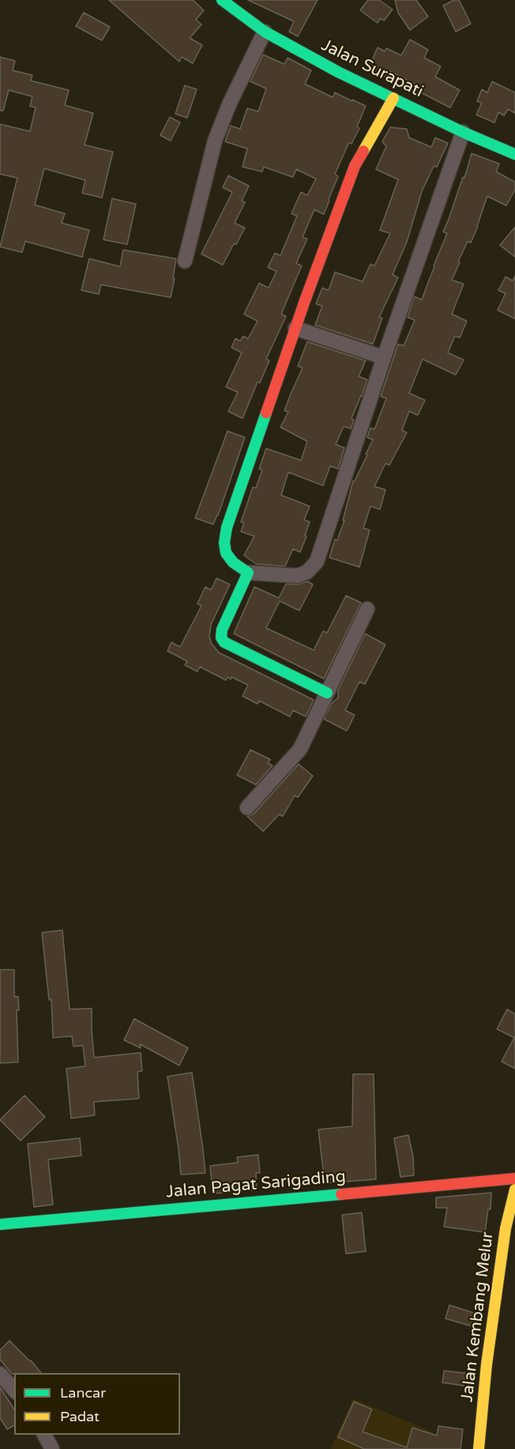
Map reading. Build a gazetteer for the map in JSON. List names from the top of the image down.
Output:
{
  "streets": {
    "street": ["Jalan Surapati", "Jalan Pagat Sarigading", "Jalan Kembang Melur"]
  },
  "legend": ["Lancar", "Padat"]
}
